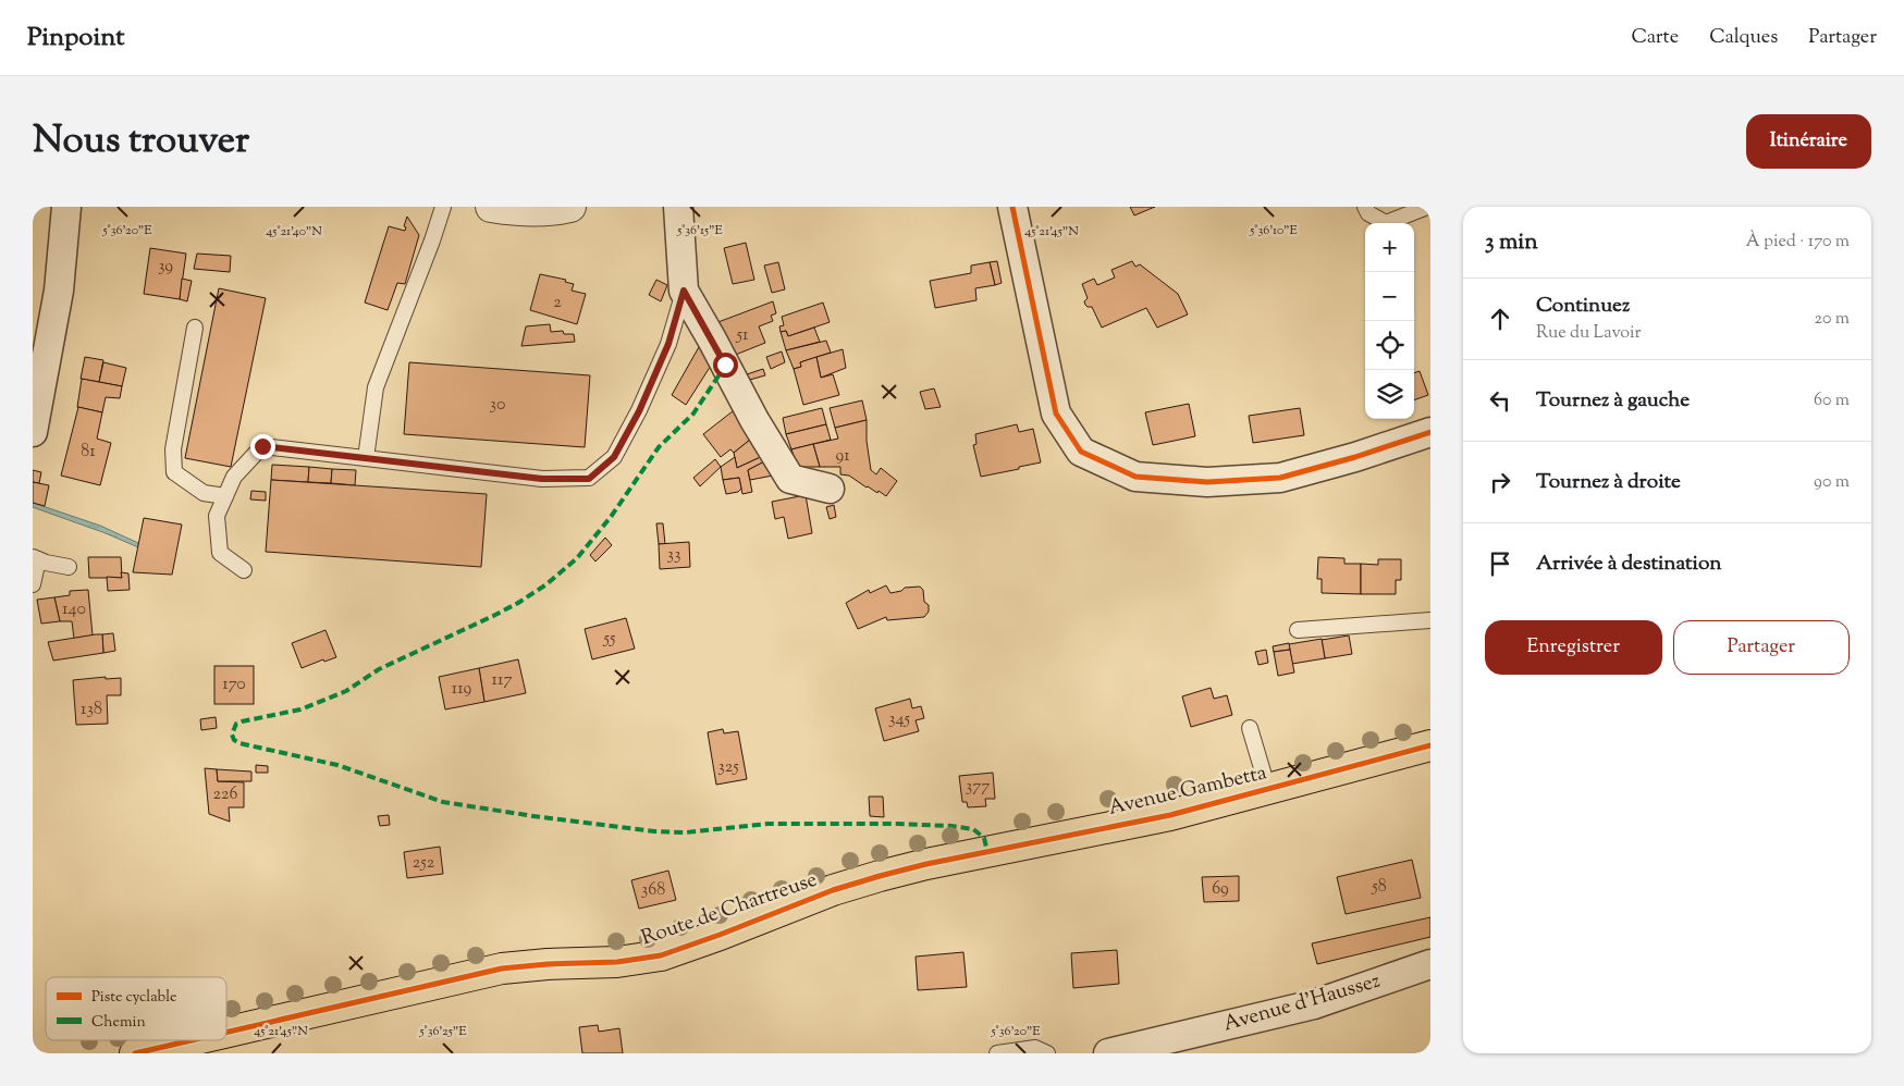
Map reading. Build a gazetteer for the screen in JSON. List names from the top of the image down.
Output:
{
  "streets": {
    "main road": ["Avenue Gambetta", "Route de Chartreuse"],
    "street": ["Avenue d'Haussez"]
  },
  "crossings": [
    ["Avenue Gambetta", "Route de Chartreuse"]
  ],
  "house_numbers": [
    "39",
    "2",
    "51",
    "30",
    "81",
    "91",
    "33",
    "140",
    "55",
    "117",
    "170",
    "119",
    "138",
    "345",
    "325",
    "377",
    "226",
    "252",
    "58",
    "69",
    "368"
  ],
  "legend": ["Piste cyclable", "Chemin"],
  "page": {
    "header": "Pinpoint",
    "nav": ["Carte", "Calques", "Partager"],
    "title": "Nous trouver",
    "buttons": [
      "Itinéraire",
      ["Enregistrer", "Partager"]
    ],
    "heading": ["3 min", "À pied · 170 m"],
    "map_buttons": ["+", "−"],
    "list": [
      ["Continuez", "Rue du Lavoir", "20 m"],
      ["Tournez à gauche", "60 m"],
      ["Tournez à droite", "90 m"],
      "Arrivée à destination"
    ]
  },
  "coordinates": [
    "5°36'20\"E",
    "5°36'15\"E",
    "5°36'10\"E",
    "45°21'40\"N",
    "45°21'45\"N",
    "5°36'25\"E"
  ]
}
